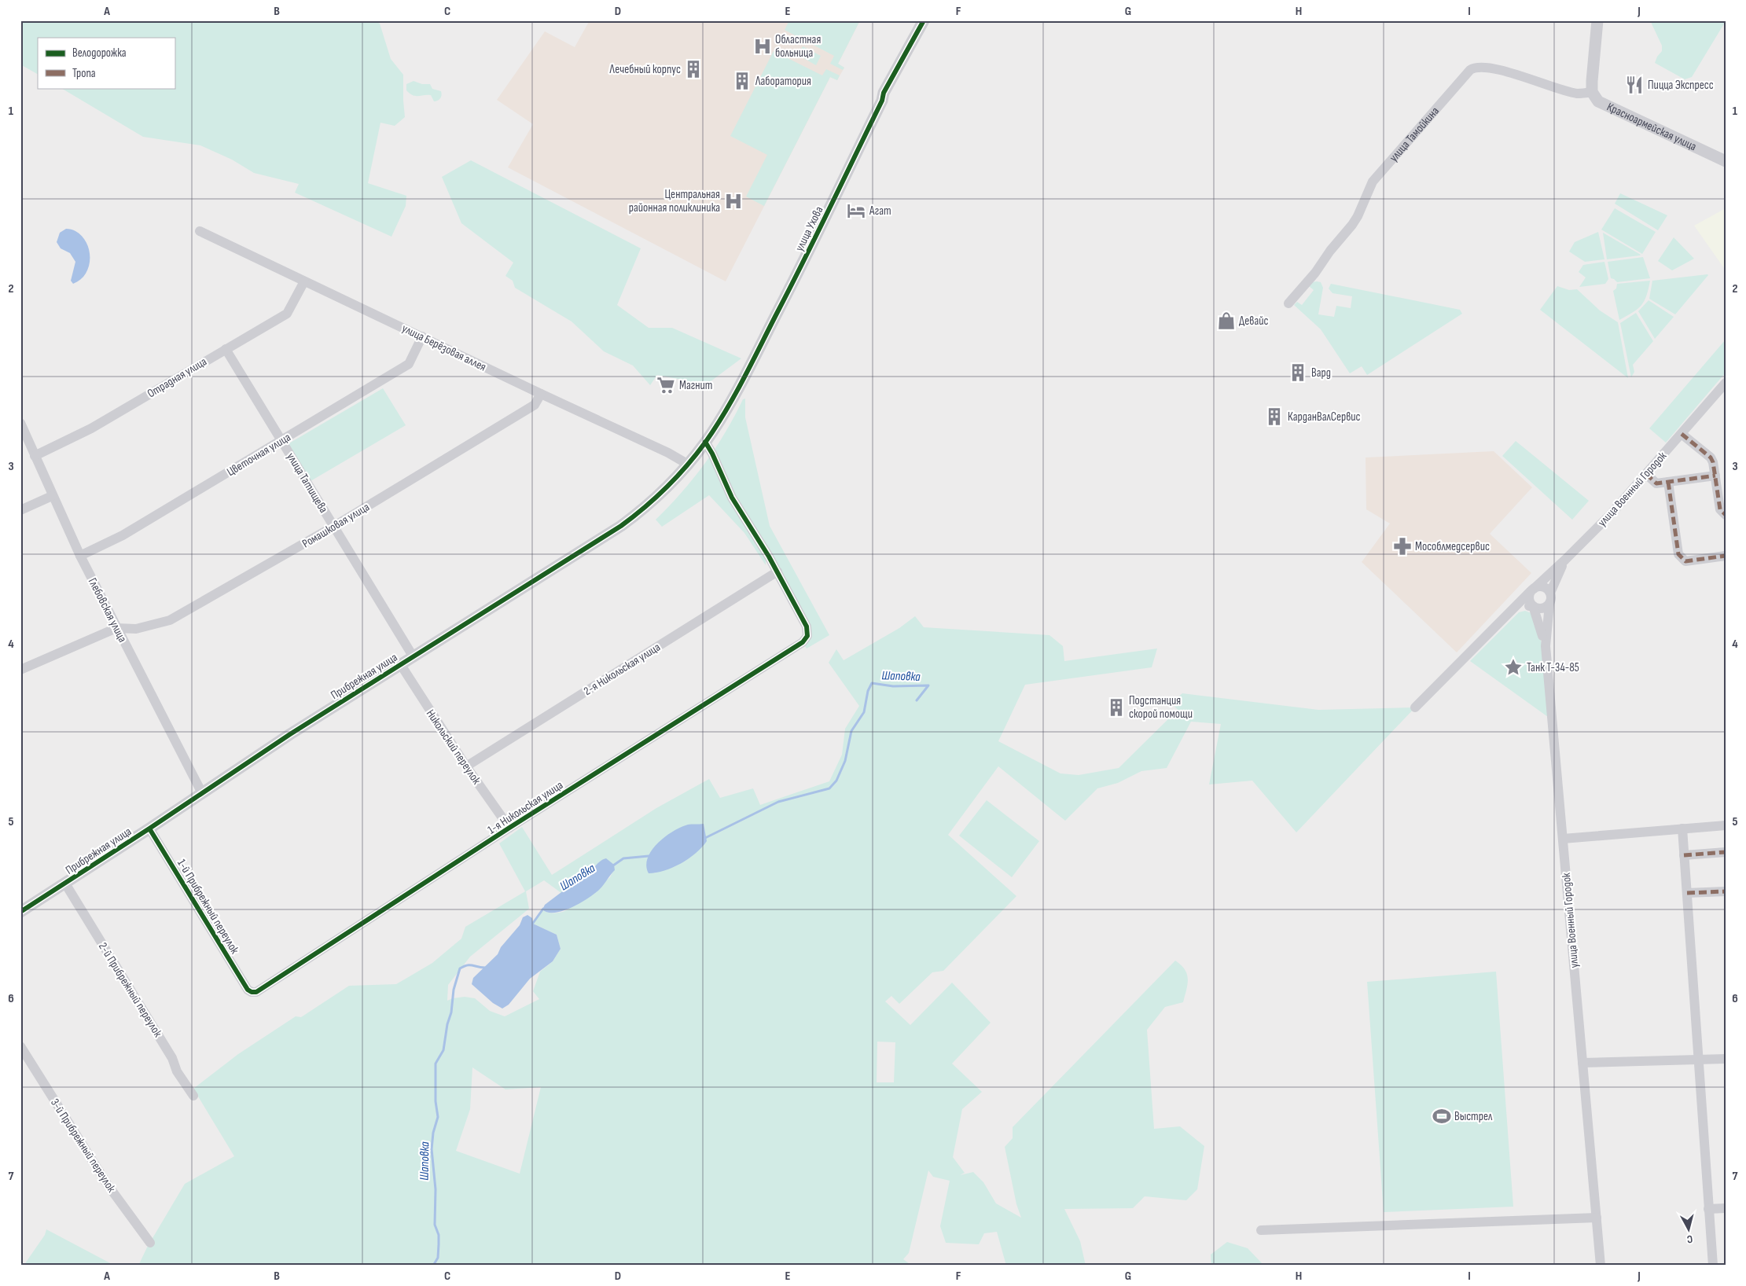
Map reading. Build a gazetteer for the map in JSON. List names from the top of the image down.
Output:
{
  "streets": {
    "street": [
      "Красноармейская улица",
      "улица Тамойкина",
      "улица Ухова",
      "улица Берёзовая аллея",
      "Отрадная улица",
      "Цветочная улица",
      "улица Татищева",
      "улица Военный Городок",
      "Ромашковая улица",
      "Глебовская улица",
      "2-я Никольская улица",
      "Прибрежная улица",
      "Никольский переулок",
      "1-я Никольская улица",
      "1-й Прибрежный переулок",
      "2-й Прибрежный переулок",
      "3-й Прибрежный переулок"
    ]
  },
  "crossings": [
    ["Красноармейская улица", "улица Тамойкина"],
    ["улица Ухова", "Прибрежная улица"],
    ["улица Берёзовая аллея", "Отрадная улица"],
    ["улица Берёзовая аллея", "Цветочная улица"],
    ["улица Берёзовая аллея", "Ромашковая улица"],
    ["улица Берёзовая аллея", "Прибрежная улица"],
    ["Отрадная улица", "улица Татищева"],
    ["Отрадная улица", "Глебовская улица"],
    ["Цветочная улица", "улица Татищева"],
    ["Цветочная улица", "Глебовская улица"],
    ["улица Татищева", "Ромашковая улица"],
    ["улица Татищева", "Прибрежная улица"],
    ["Ромашковая улица", "Глебовская улица"],
    ["Глебовская улица", "Прибрежная улица"],
    ["2-я Никольская улица", "Никольский переулок"],
    ["2-я Никольская улица", "1-я Никольская улица"],
    ["Прибрежная улица", "Никольский переулок"],
    ["Прибрежная улица", "1-й Прибрежный переулок"],
    ["Прибрежная улица", "2-й Прибрежный переулок"],
    ["Никольский переулок", "1-я Никольская улица"],
    ["1-я Никольская улица", "1-й Прибрежный переулок"]
  ],
  "water": ["Шаповка"],
  "places": {
    "hospital": ["Областная больница", "Центральная районная поликлиника"],
    "building": [
      "Лечебный корпус",
      "Лаборатория",
      "Вард",
      "КарданВалСервис",
      "Подстанция скорой помощи"
    ],
    "restaurant": ["Пицца Экспресс"],
    "hotel": ["Агат"],
    "shop": ["Девайс"],
    "supermarket": ["Магнит"],
    "pharmacy": ["Мособлмедсервис"],
    "place": ["Танк Т-34-85"],
    "sports": ["Выстрел"]
  },
  "legend": ["Велодорожка", "Тропа"],
  "north": "bottom",
  "grid": {
    "columns": [
      "A",
      "B",
      "C",
      "D",
      "E",
      "F",
      "G",
      "H",
      "I",
      "J"
    ],
    "rows": [
      "1",
      "2",
      "3",
      "4",
      "5",
      "6",
      "7"
    ]
  }
}
